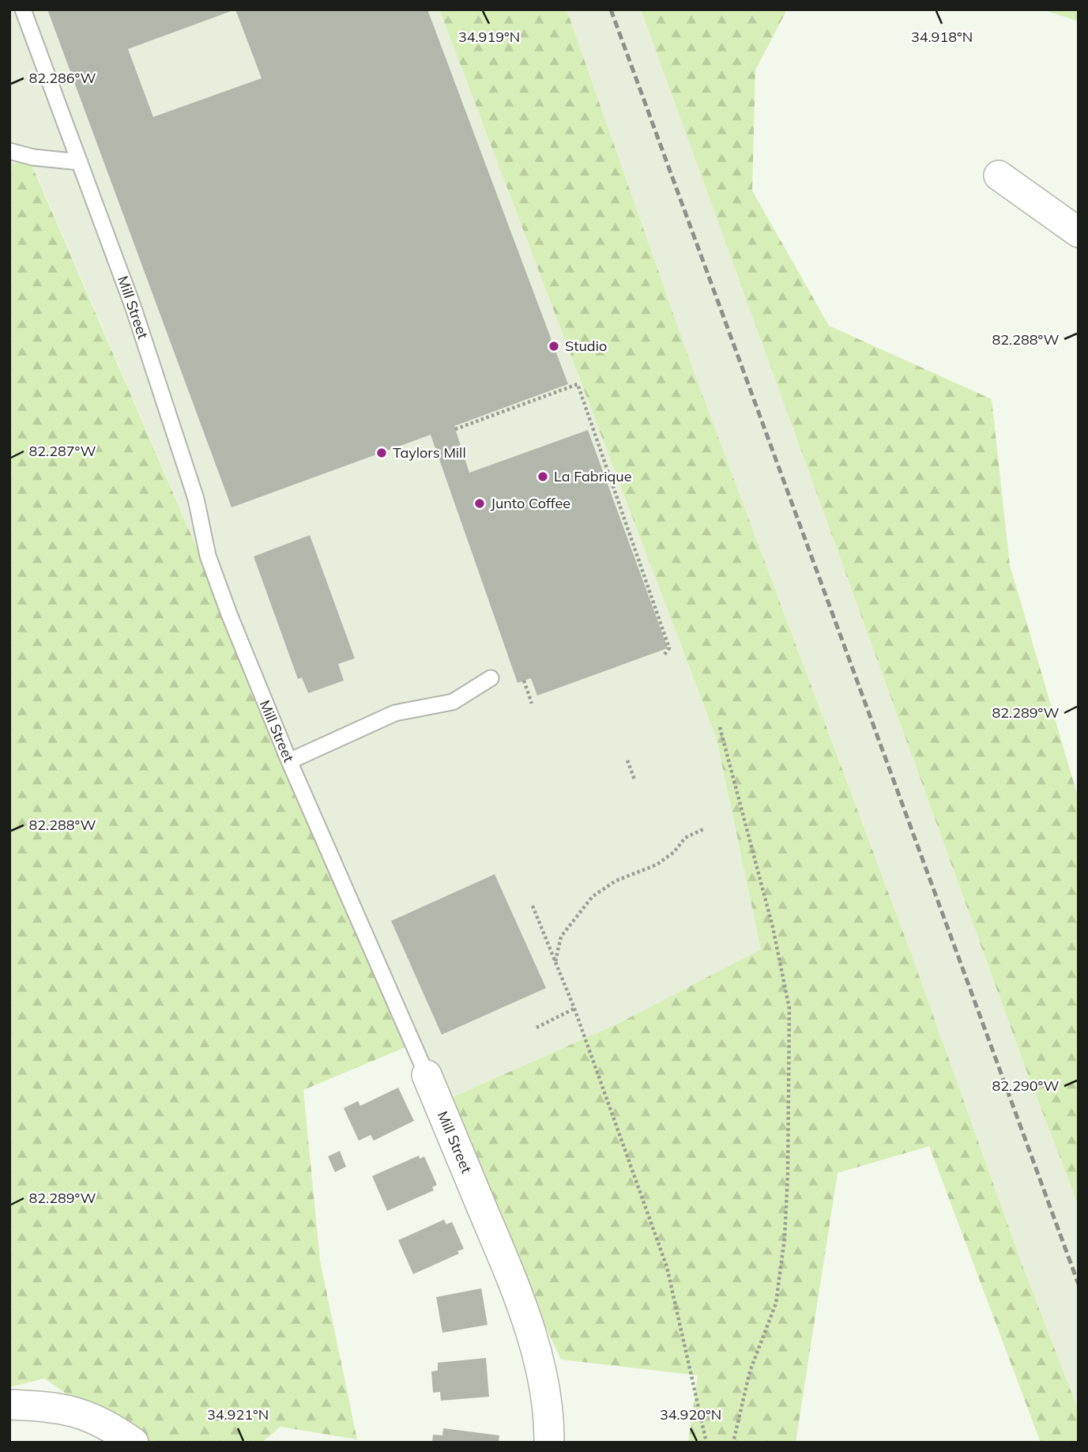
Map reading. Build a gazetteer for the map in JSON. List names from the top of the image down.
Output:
{
  "streets": {
    "street": ["Mill Street"]
  },
  "places": [
    "Studio",
    "Taylors Mill",
    "La Fabrique",
    "Junto Coffee"
  ],
  "coordinates": [
    "34.919°N",
    "34.918°N",
    "82.286°W",
    "82.288°W",
    "82.287°W",
    "82.289°W",
    "82.290°W",
    "34.921°N",
    "34.920°N"
  ]
}
